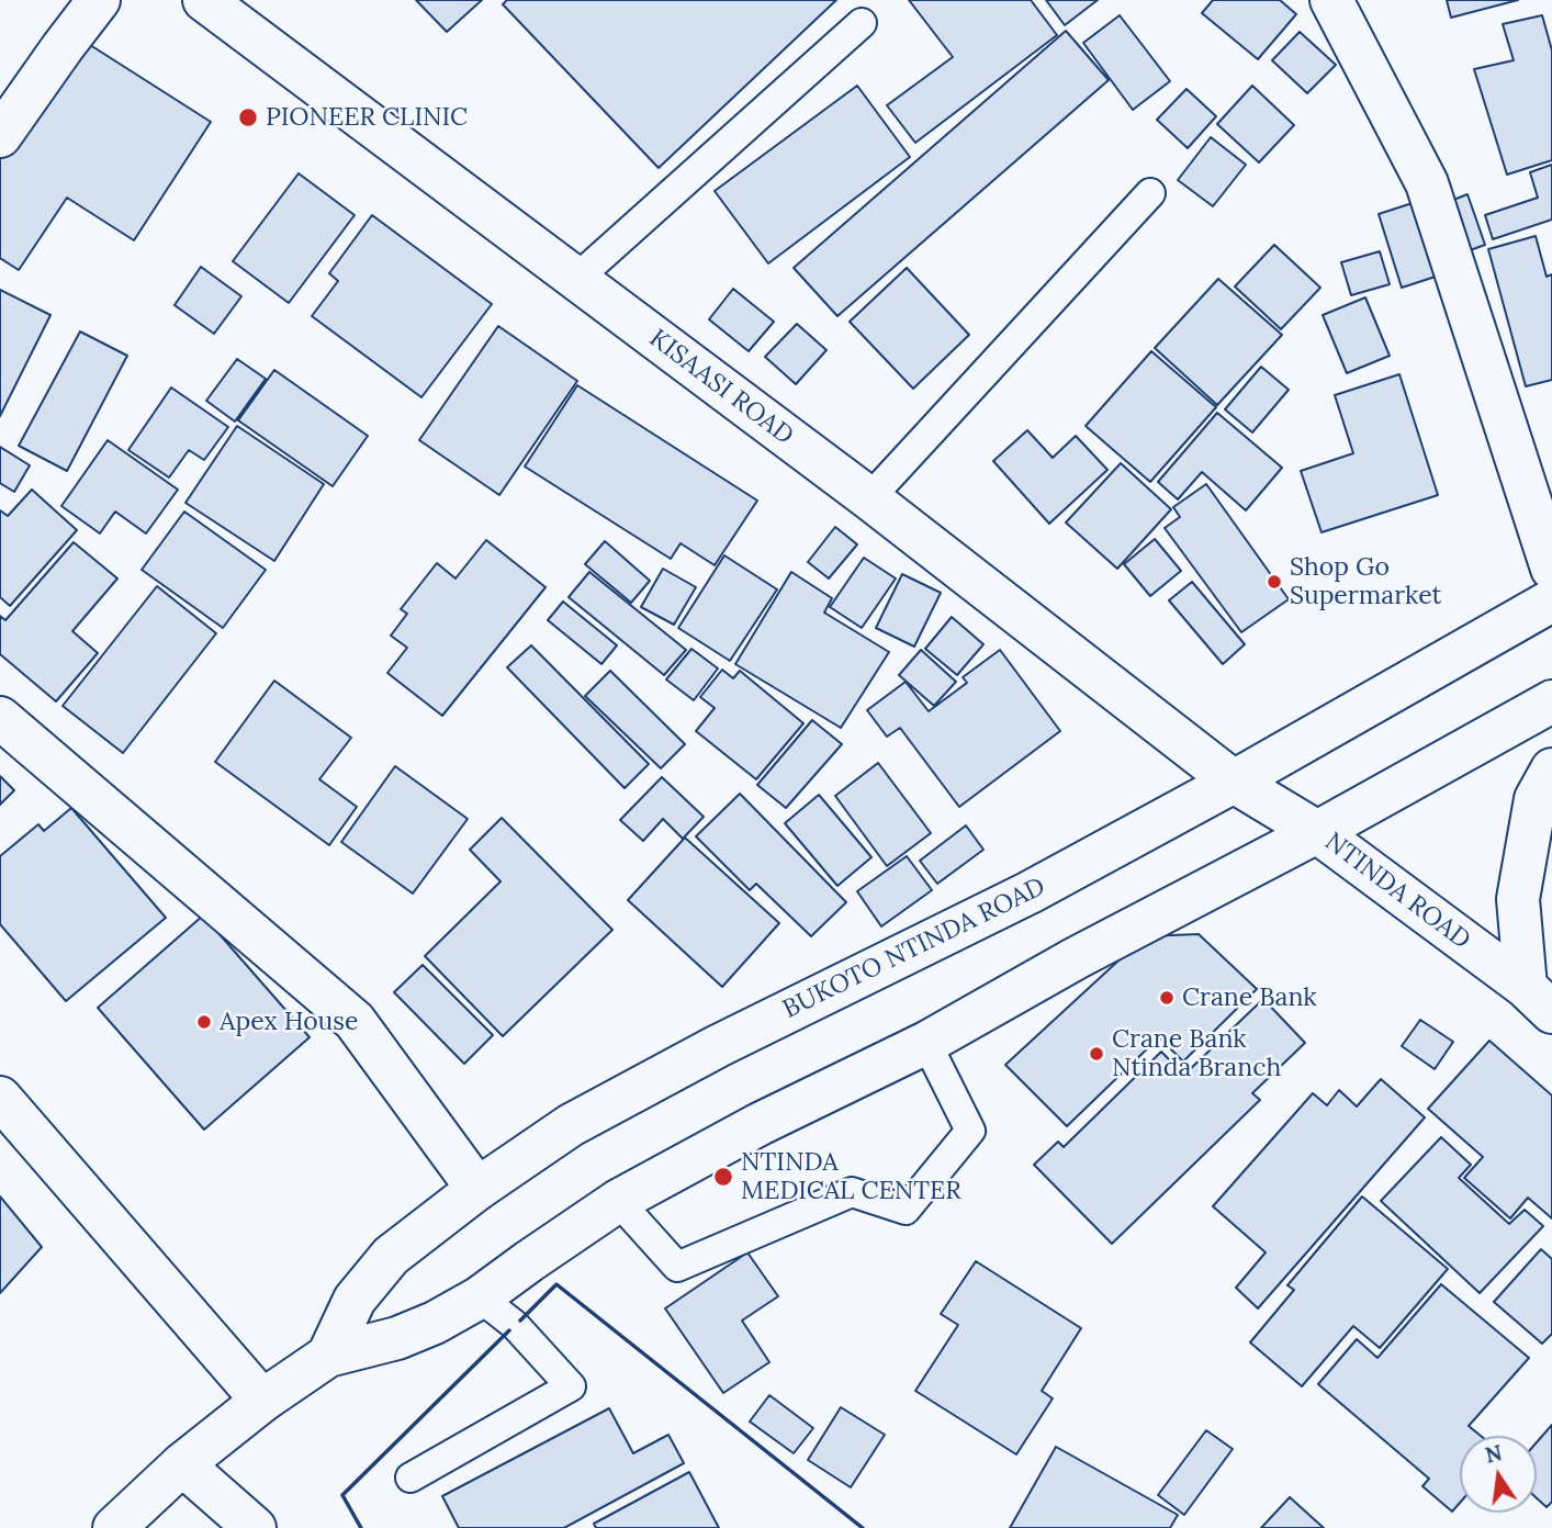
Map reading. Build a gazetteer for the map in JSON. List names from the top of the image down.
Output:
{
  "streets": {
    "main road": ["KISAASI ROAD", "NTINDA ROAD", "BUKOTO NTINDA ROAD"]
  },
  "crossings": [
    ["KISAASI ROAD", "NTINDA ROAD"],
    ["KISAASI ROAD", "BUKOTO NTINDA ROAD"],
    ["NTINDA ROAD", "BUKOTO NTINDA ROAD"]
  ],
  "places": [
    "PIONEER CLINIC",
    "Shop Go Supermarket",
    "Crane Bank",
    "Apex House",
    "Crane Bank Ntinda Branch",
    "NTINDA MEDICAL CENTER"
  ],
  "north": "top"
}
